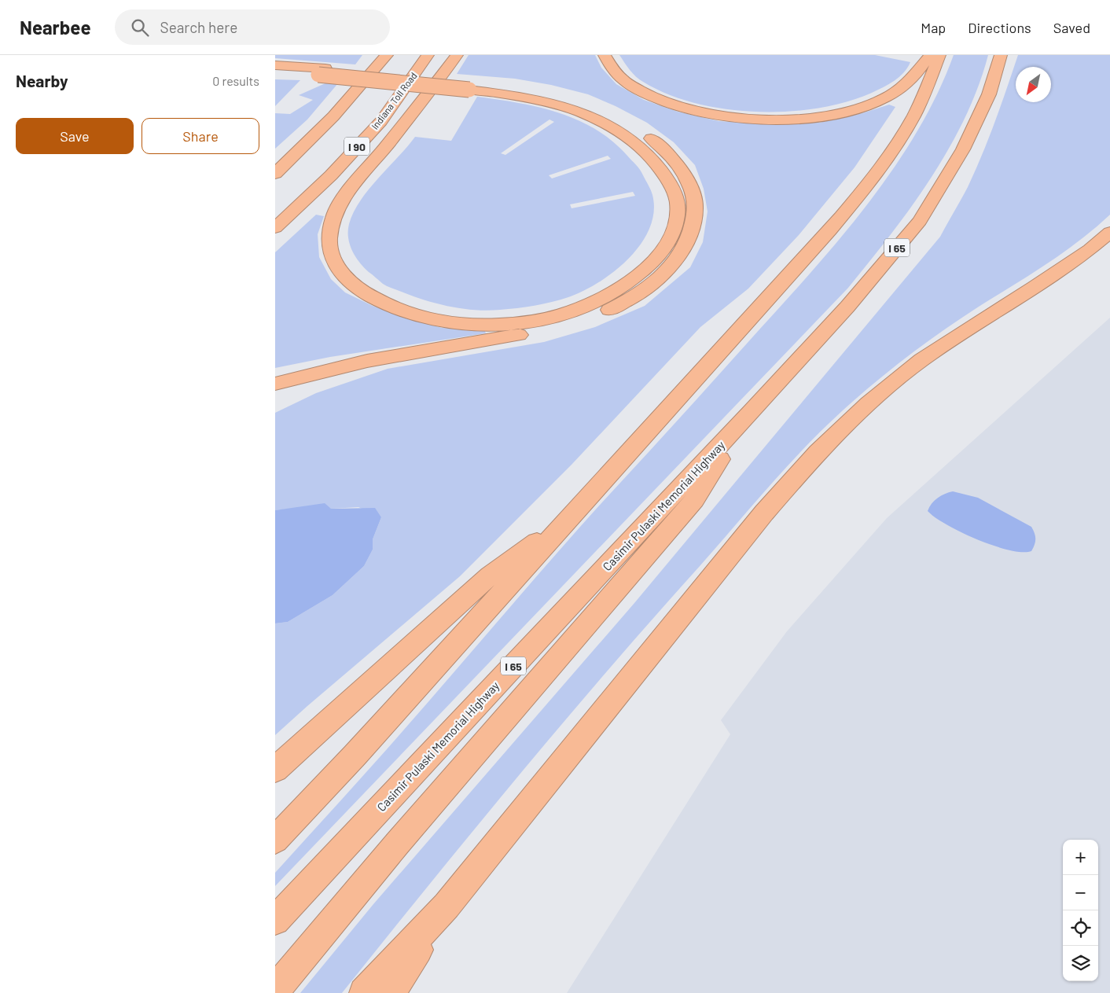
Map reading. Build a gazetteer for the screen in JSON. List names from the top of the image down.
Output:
{
  "streets": {
    "highway": [
      "Indiana Toll Road",
      "I 90",
      "I 65",
      "Casimir Pulaski Memorial Highway"
    ]
  },
  "north": "bottom left",
  "page": {
    "header": "Nearbee",
    "search": "Search here",
    "nav": ["Map", "Directions", "Saved"],
    "heading": ["Nearby", "0 results"],
    "buttons": ["Save", "Share"],
    "map_buttons": ["+", "−"]
  }
}
